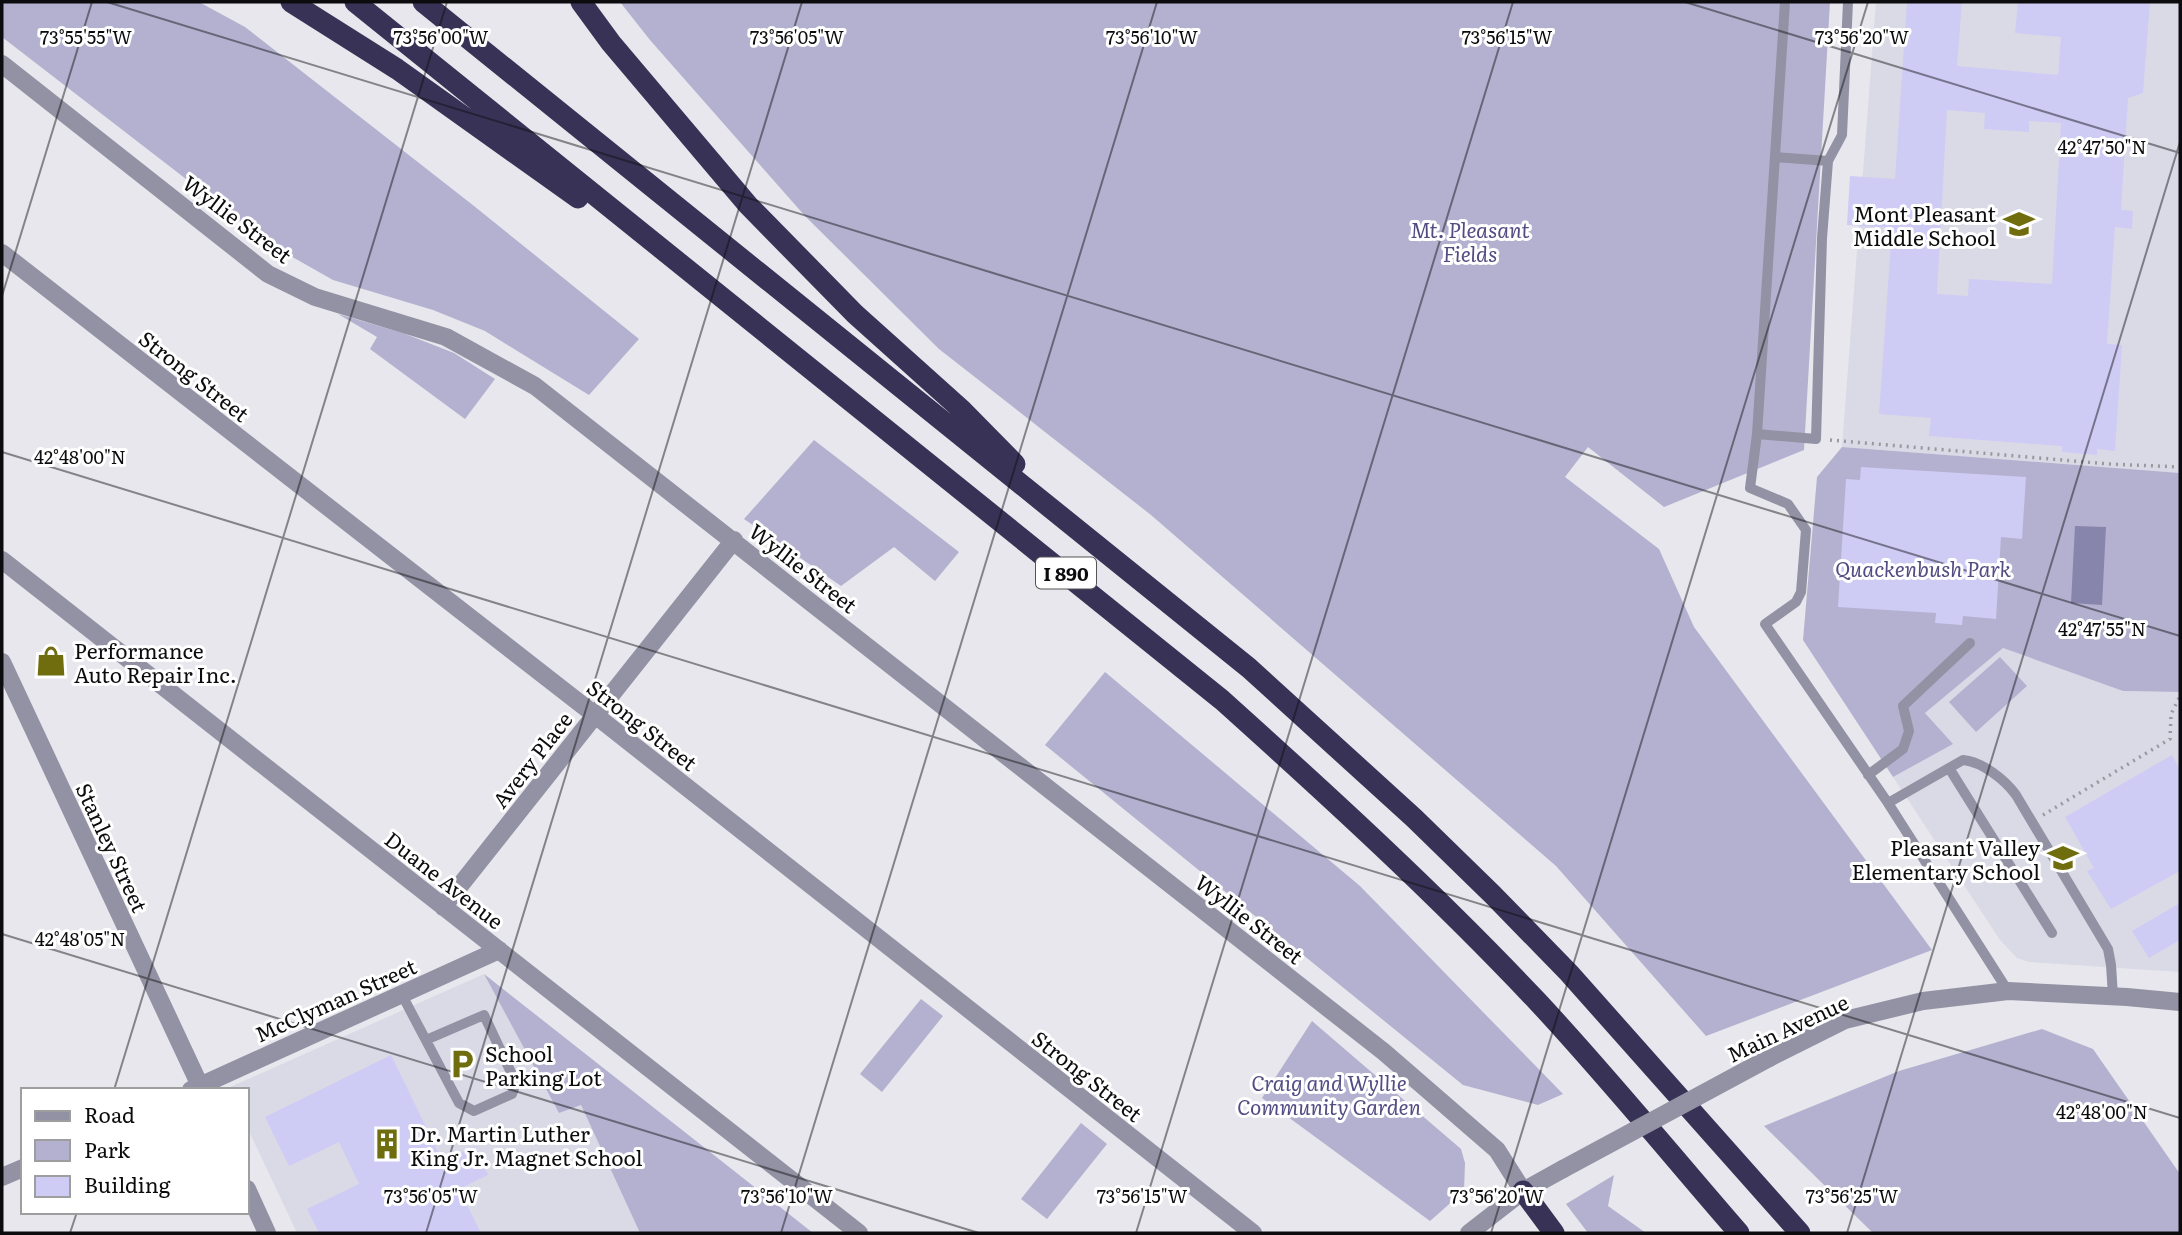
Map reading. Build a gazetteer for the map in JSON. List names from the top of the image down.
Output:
{
  "streets": {
    "highway": ["I 890"],
    "street": [
      "Wyllie Street",
      "Strong Street",
      "Avery Place",
      "Stanley Street",
      "Duane Avenue",
      "McClyman Street",
      "Main Avenue"
    ]
  },
  "crossings": [
    ["Wyllie Street", "Avery Place"],
    ["Wyllie Street", "Main Avenue"],
    ["Strong Street", "Avery Place"],
    ["Avery Place", "Duane Avenue"],
    ["Stanley Street", "McClyman Street"],
    ["Duane Avenue", "McClyman Street"]
  ],
  "parks": ["Mt. Pleasant Fields", "Quackenbush Park", "Craig and Wyllie Community Garden"],
  "places": {
    "school or university": ["Mont Pleasant Middle School", "Pleasant Valley Elementary School"],
    "shop": ["Performance Auto Repair Inc."],
    "parking": ["School Parking Lot"],
    "building": ["Dr. Martin Luther King Jr. Magnet School"]
  },
  "legend": ["Road", "Park", "Building"],
  "coordinates": [
    "73°55'55\"W",
    "73°56'00\"W",
    "73°56'05\"W",
    "73°56'10\"W",
    "73°56'15\"W",
    "73°56'20\"W",
    "42°47'50\"N",
    "42°48'00\"N",
    "42°47'55\"N",
    "42°48'05\"N",
    "73°56'25\"W"
  ]
}
